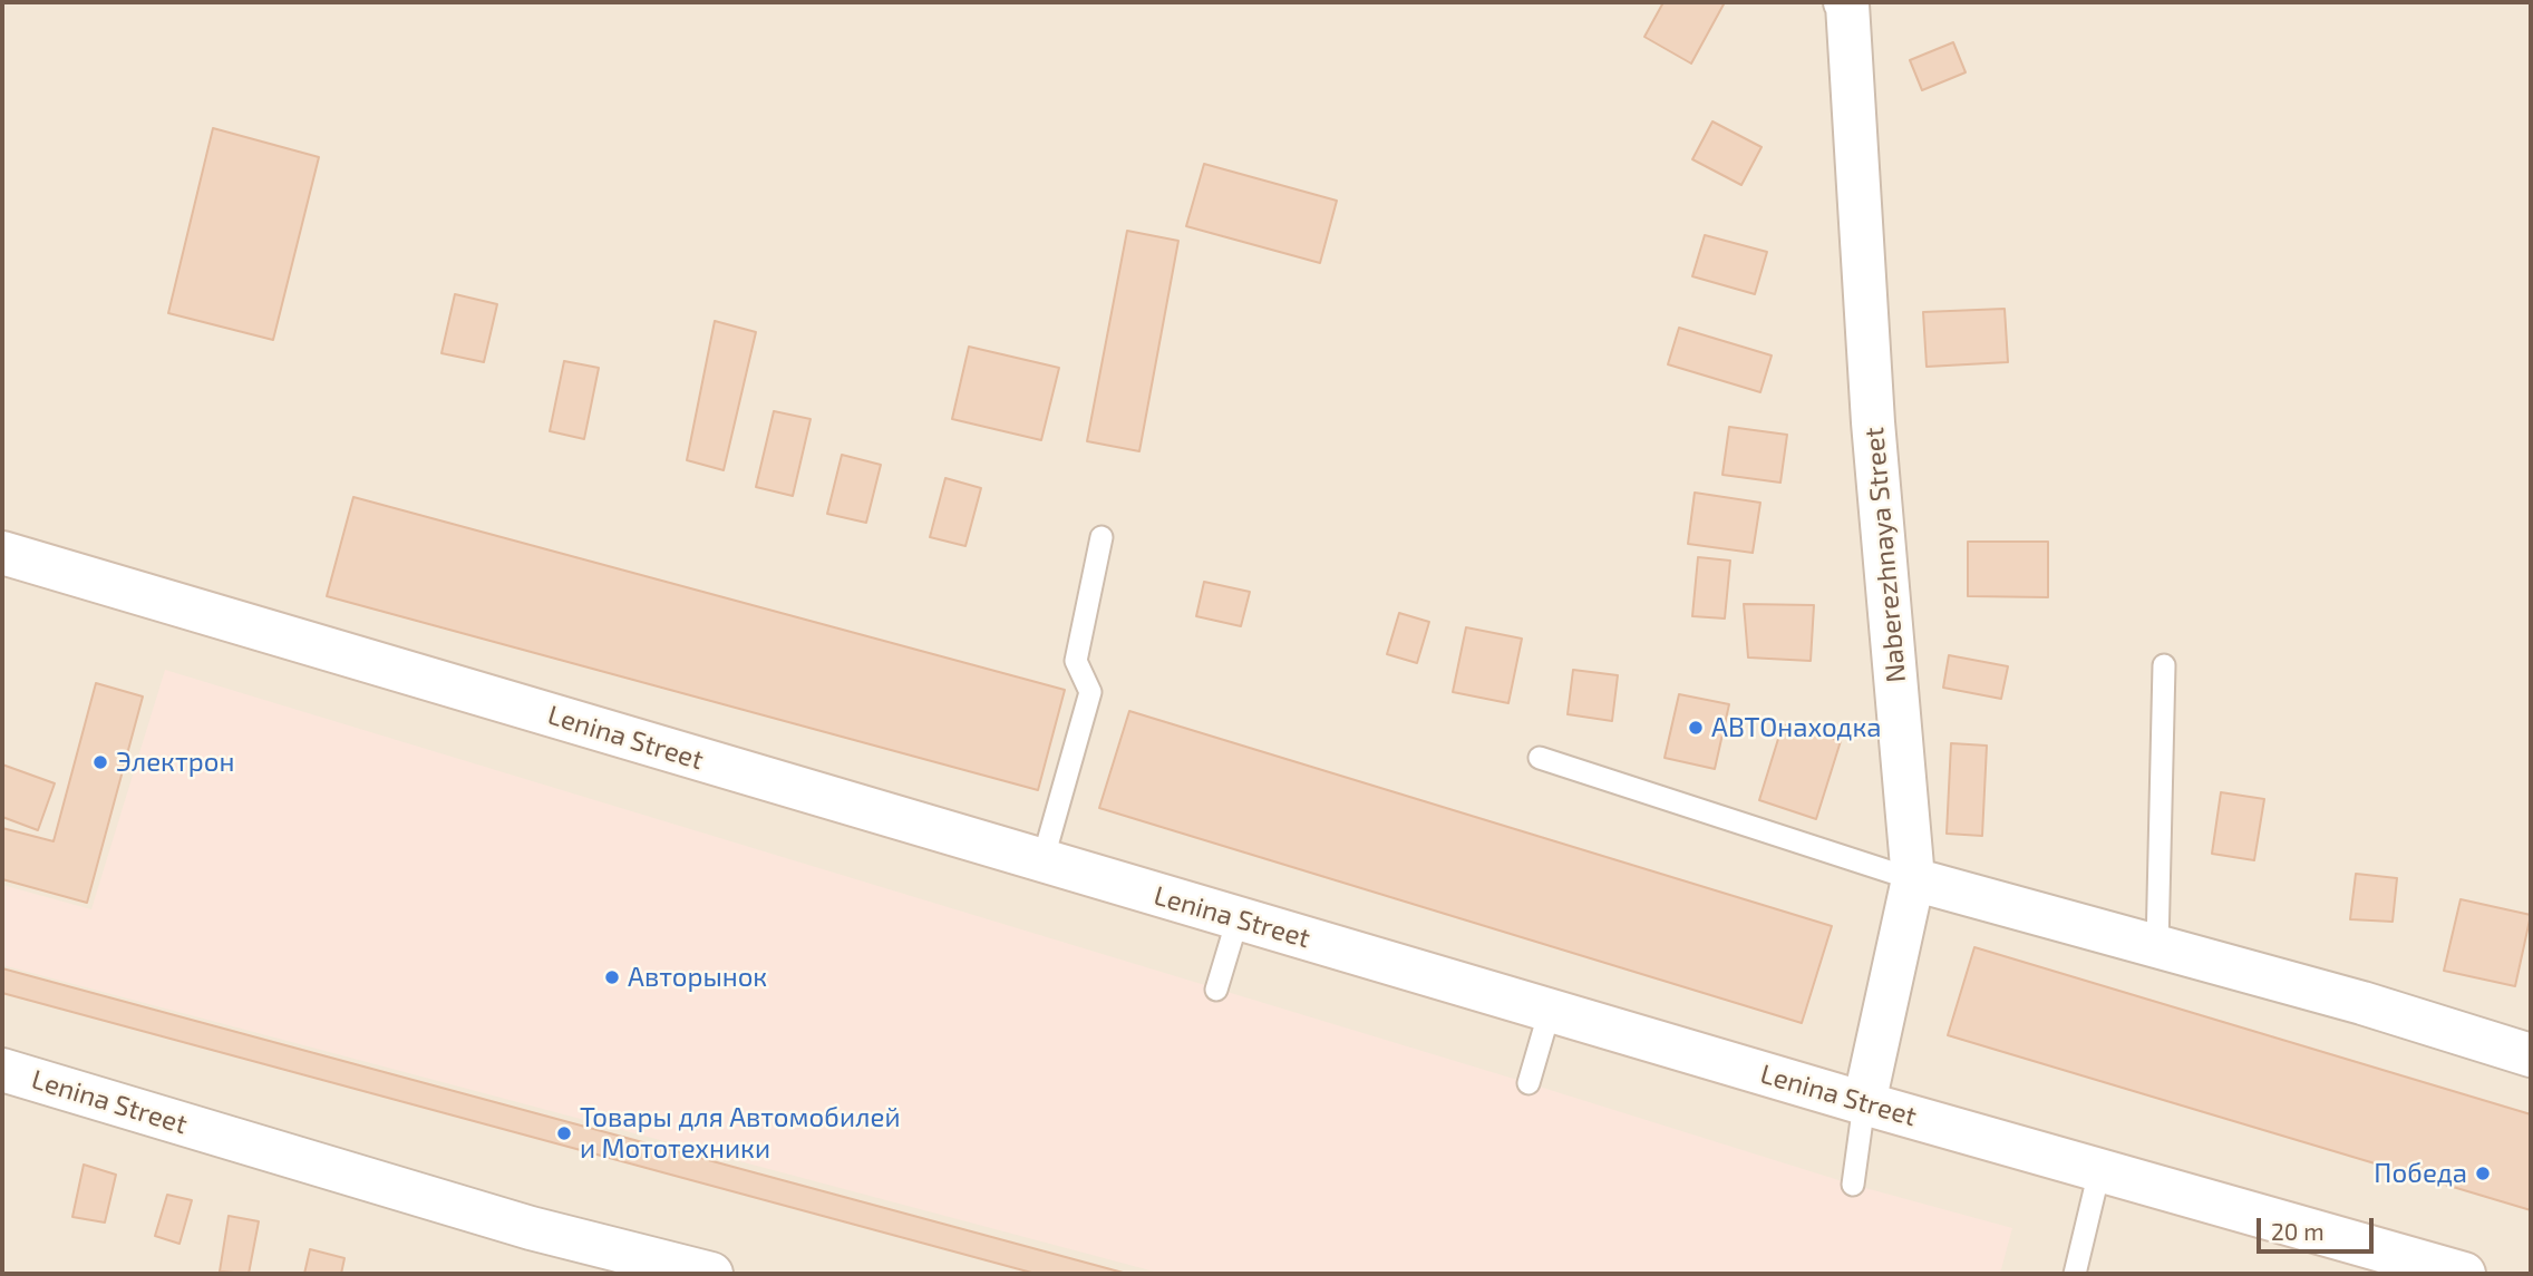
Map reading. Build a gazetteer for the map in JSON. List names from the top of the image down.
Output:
{
  "streets": {
    "main road": ["Naberezhnaya Street", "Lenina Street"]
  },
  "crossings": [
    ["Naberezhnaya Street", "Lenina Street"]
  ],
  "places": [
    "АВТОнаходка",
    "Электрон",
    "Авторынок",
    "Товары для Автомобилей и Мототехники",
    "Победа"
  ],
  "scale_bar": "20 m"
}
